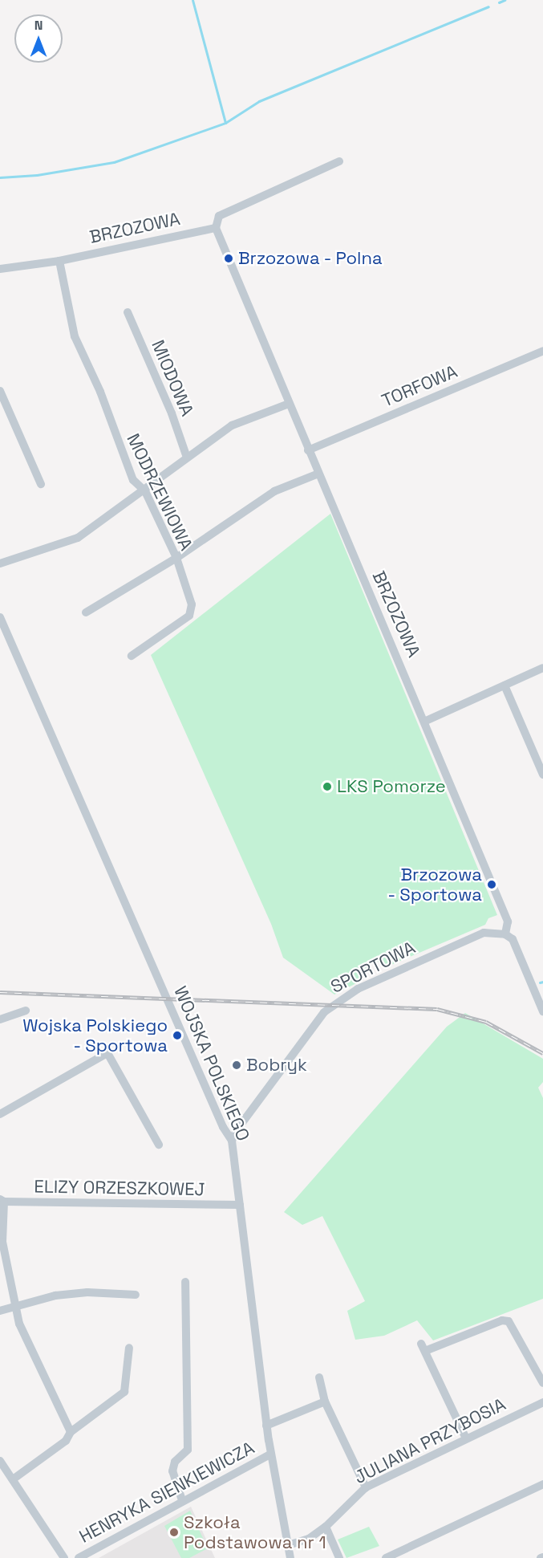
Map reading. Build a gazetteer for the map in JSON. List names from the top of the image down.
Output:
{
  "streets": {
    "street": [
      "BRZOZOWA",
      "MIODOWA",
      "TORFOWA",
      "MODRZEWIOWA",
      "SPORTOWA",
      "WOJSKA POLSKIEGO",
      "ELIZY ORZESZKOWEJ",
      "JULIANA PRZYBOSIA",
      "HENRYKA SIENKIEWICZA"
    ]
  },
  "crossings": [
    ["BRZOZOWA", "TORFOWA"],
    ["BRZOZOWA", "MODRZEWIOWA"],
    ["BRZOZOWA", "SPORTOWA"],
    ["SPORTOWA", "WOJSKA POLSKIEGO"],
    ["WOJSKA POLSKIEGO", "ELIZY ORZESZKOWEJ"],
    ["WOJSKA POLSKIEGO", "JULIANA PRZYBOSIA"],
    ["WOJSKA POLSKIEGO", "HENRYKA SIENKIEWICZA"]
  ],
  "places": [
    "Brzozowa - Polna",
    "LKS Pomorze",
    "Brzozowa - Sportowa",
    "Wojska Polskiego - Sportowa",
    "Bobryk",
    "Szkoła Podstawowa nr 1"
  ],
  "north": "top"
}
